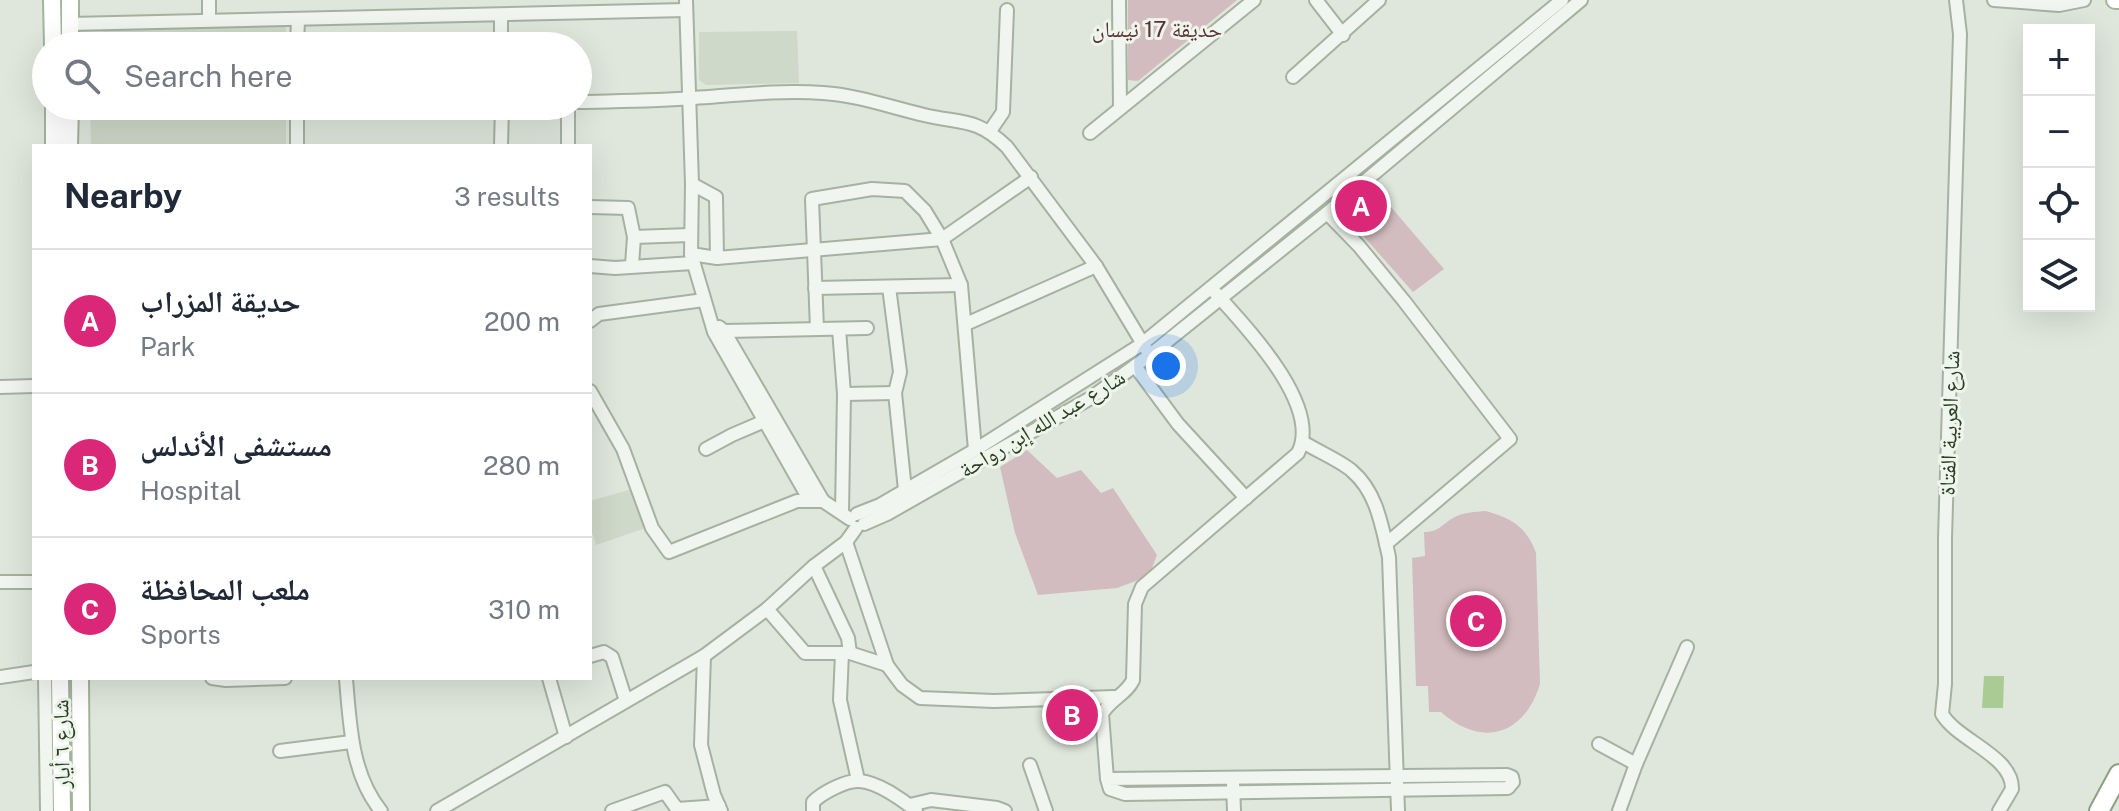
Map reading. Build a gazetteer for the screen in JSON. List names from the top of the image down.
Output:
{
  "streets": {
    "main road": ["شارع ٦ أيار"],
    "street": ["شارع عبد الله إبن رواحة", "شارع العربية الفتاة"]
  },
  "parks": ["حديقة 17 نيسان"],
  "page": {
    "map_buttons": ["+", "−"],
    "search": "Search here",
    "heading": ["Nearby", "3 results"],
    "pins": ["A", "C", "B"],
    "list": [
      {
        "mark": "A",
        "name": "حديقة المزراب",
        "note": "Park",
        "value": "200 m"
      },
      {
        "mark": "B",
        "name": "مستشفى الأندلس",
        "note": "Hospital",
        "value": "280 m"
      },
      {
        "mark": "C",
        "name": "ملعب المحافظة",
        "note": "Sports",
        "value": "310 m"
      }
    ]
  }
}
